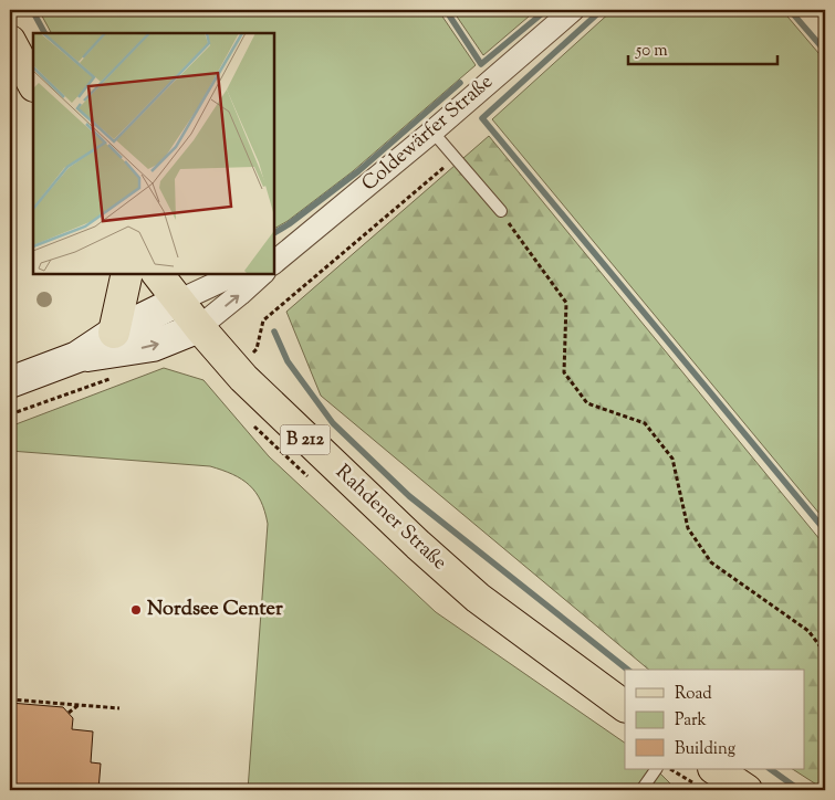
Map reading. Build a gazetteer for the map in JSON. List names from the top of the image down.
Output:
{
  "streets": {
    "main road": ["B 212", "Rahdener Straße"],
    "street": ["Coldewärfer Straße"]
  },
  "crossings": [
    ["B 212", "Rahdener Straße"]
  ],
  "places": ["Nordsee Center"],
  "legend": ["Road", "Park", "Building"],
  "scale_bar": "50 m"
}
